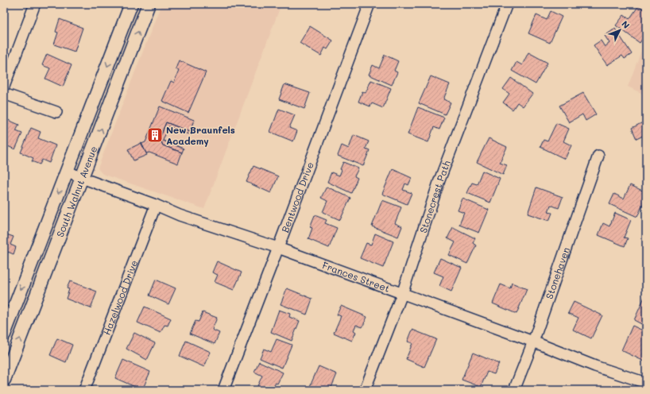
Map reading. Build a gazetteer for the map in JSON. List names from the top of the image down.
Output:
{
  "streets": {
    "street": [
      "South Walnut Avenue",
      "Bentwood Drive",
      "Stonecrest Path",
      "Stonehaven",
      "Frances Street",
      "Hazelwood Drive"
    ]
  },
  "crossings": [
    ["South Walnut Avenue", "Frances Street"],
    ["Bentwood Drive", "Frances Street"],
    ["Stonecrest Path", "Frances Street"],
    ["Stonehaven", "Frances Street"],
    ["Frances Street", "Hazelwood Drive"]
  ],
  "places": {
    "building": ["New Braunfels Academy"]
  },
  "north": "top right"
}
